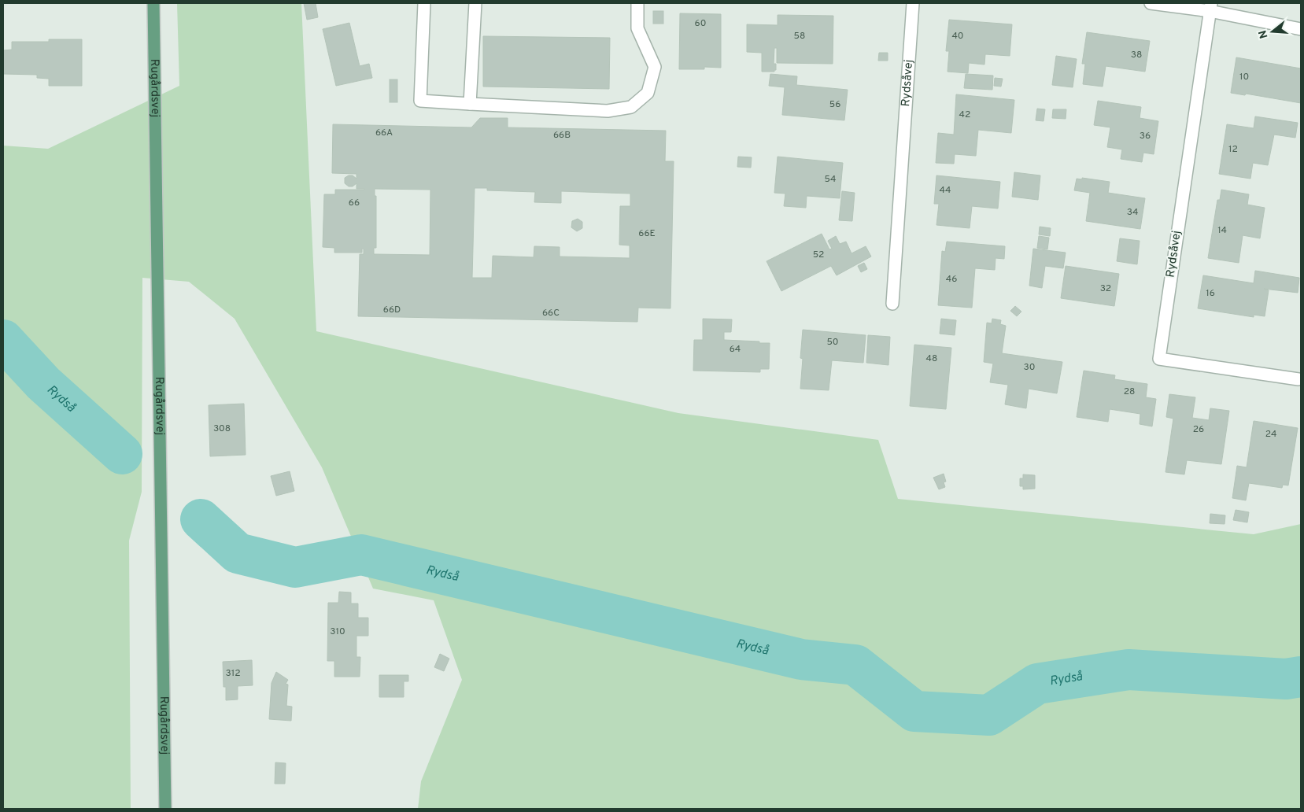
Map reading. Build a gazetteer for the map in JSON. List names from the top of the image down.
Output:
{
  "streets": {
    "main road": ["Rugårdsvej"],
    "street": ["Rydsåvej"]
  },
  "water": ["Rydså"],
  "house_numbers": [
    "60",
    "58",
    "40",
    "38",
    "10",
    "56",
    "42",
    "66A",
    "66B",
    "36",
    "12",
    "54",
    "44",
    "66",
    "34",
    "14",
    "66E",
    "52",
    "46",
    "32",
    "16",
    "66D",
    "66C",
    "50",
    "64",
    "48",
    "30",
    "28",
    "308",
    "26",
    "24",
    "310",
    "312"
  ],
  "north": "left"
}
